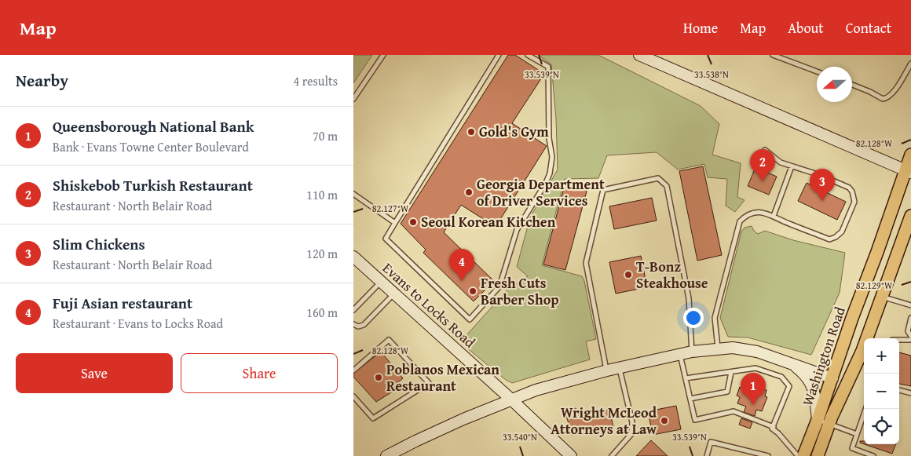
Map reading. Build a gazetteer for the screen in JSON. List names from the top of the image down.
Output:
{
  "streets": {
    "main road": ["Washington Road"],
    "street": ["Evans to Locks Road"]
  },
  "places": [
    "Gold's Gym",
    "Georgia Department of Driver Services",
    "Seoul Korean Kitchen",
    "T-Bonz Steakhouse",
    "Fresh Cuts Barber Shop",
    "Poblanos Mexican Restaurant",
    "Wright McLeod Attorneys at Law"
  ],
  "north": "left",
  "page": {
    "header": "Map",
    "nav": [
      "Home",
      "Map",
      "About",
      "Contact"
    ],
    "heading": ["Nearby", "4 results"],
    "list": [
      {
        "mark": "1",
        "name": "Queensborough National Bank",
        "note": "Bank · Evans Towne Center Boulevard",
        "value": "70 m"
      },
      {
        "mark": "2",
        "name": "Shiskebob Turkish Restaurant",
        "note": "Restaurant · North Belair Road",
        "value": "110 m"
      },
      {
        "mark": "3",
        "name": "Slim Chickens",
        "note": "Restaurant · North Belair Road",
        "value": "120 m"
      },
      {
        "mark": "4",
        "name": "Fuji Asian restaurant",
        "note": "Restaurant · Evans to Locks Road",
        "value": "160 m"
      }
    ],
    "pins": [
      "2",
      "3",
      "4",
      "1"
    ],
    "map_buttons": ["+", "−"],
    "buttons": ["Save", "Share"]
  },
  "coordinates": [
    "33.539°N",
    "33.538°N",
    "82.128°W",
    "82.127°W",
    "82.129°W",
    "33.540°N"
  ]
}
